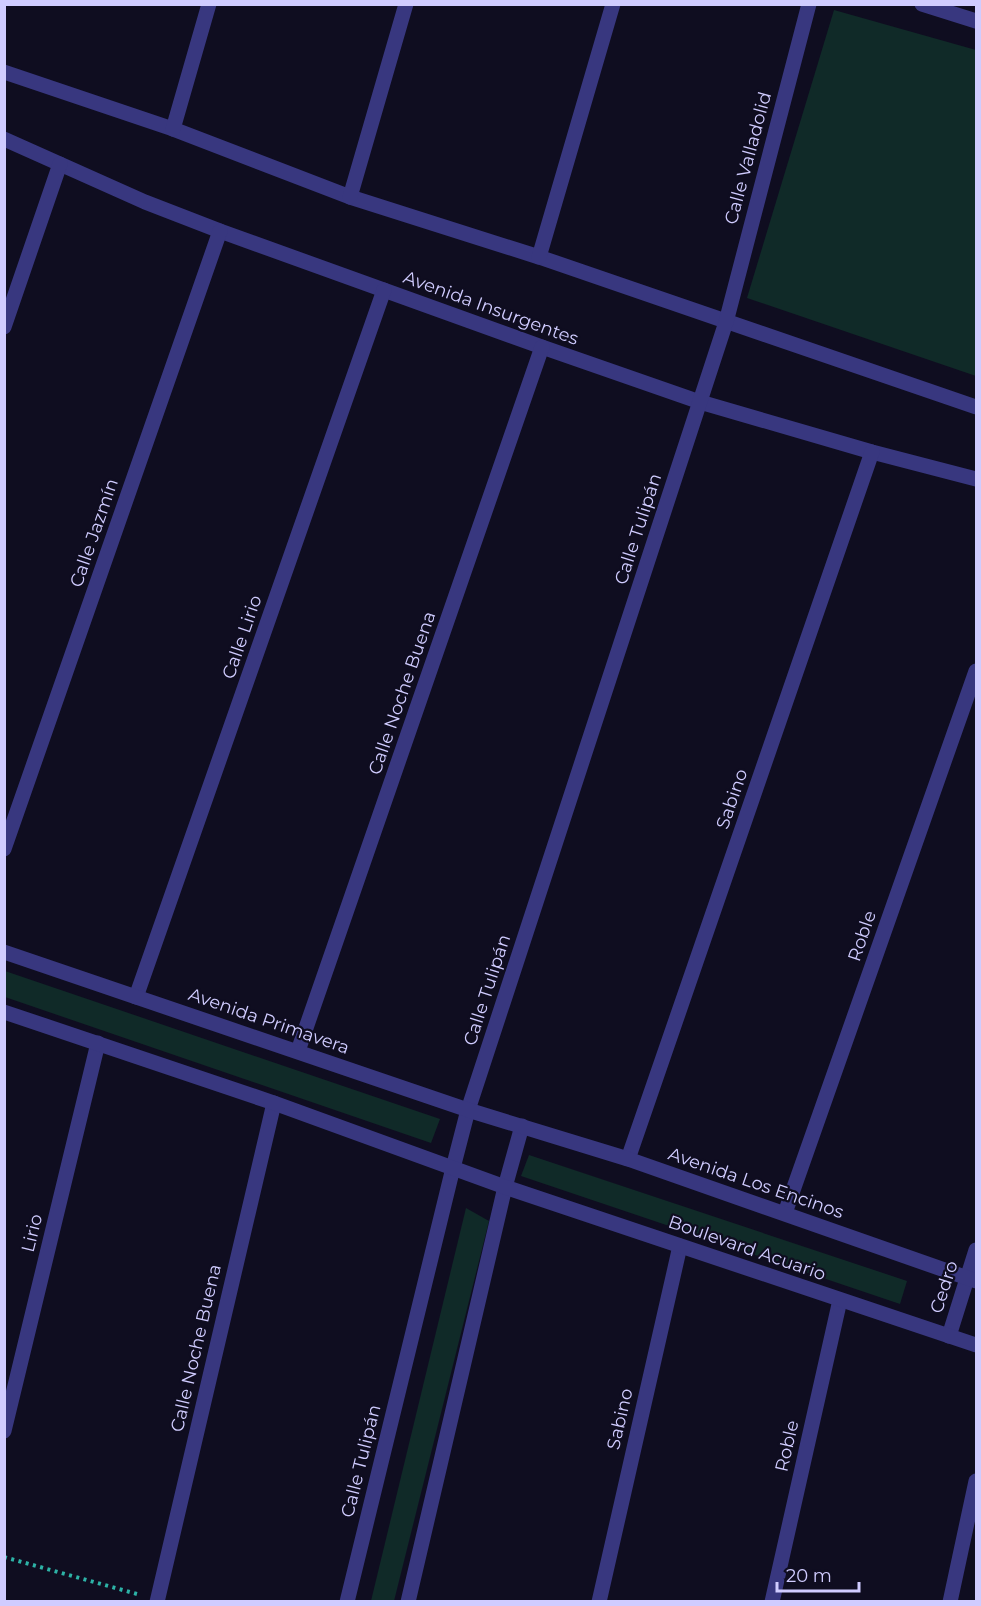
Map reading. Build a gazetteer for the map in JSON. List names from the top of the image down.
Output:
{
  "streets": {
    "street": [
      "Calle Valladolid",
      "Avenida Insurgentes",
      "Calle Tulipán",
      "Calle Jazmín",
      "Calle Lirio",
      "Calle Noche Buena",
      "Sabino",
      "Roble",
      "Avenida Primavera",
      "Avenida Los Encinos",
      "Lirio",
      "Boulevard Acuario",
      "Cedro"
    ]
  },
  "crossings": [
    ["Calle Valladolid", "Avenida Insurgentes"],
    ["Calle Valladolid", "Calle Tulipán"],
    ["Avenida Insurgentes", "Calle Tulipán"],
    ["Avenida Insurgentes", "Calle Jazmín"],
    ["Avenida Insurgentes", "Calle Lirio"],
    ["Avenida Insurgentes", "Calle Noche Buena"],
    ["Avenida Insurgentes", "Sabino"],
    ["Calle Tulipán", "Avenida Primavera"],
    ["Calle Lirio", "Avenida Primavera"],
    ["Calle Noche Buena", "Avenida Primavera"],
    ["Sabino", "Avenida Los Encinos"],
    ["Sabino", "Boulevard Acuario"],
    ["Roble", "Avenida Los Encinos"],
    ["Roble", "Boulevard Acuario"],
    ["Avenida Primavera", "Avenida Los Encinos"],
    ["Avenida Los Encinos", "Cedro"],
    ["Boulevard Acuario", "Cedro"]
  ],
  "scale_bar": "20 m"
}
